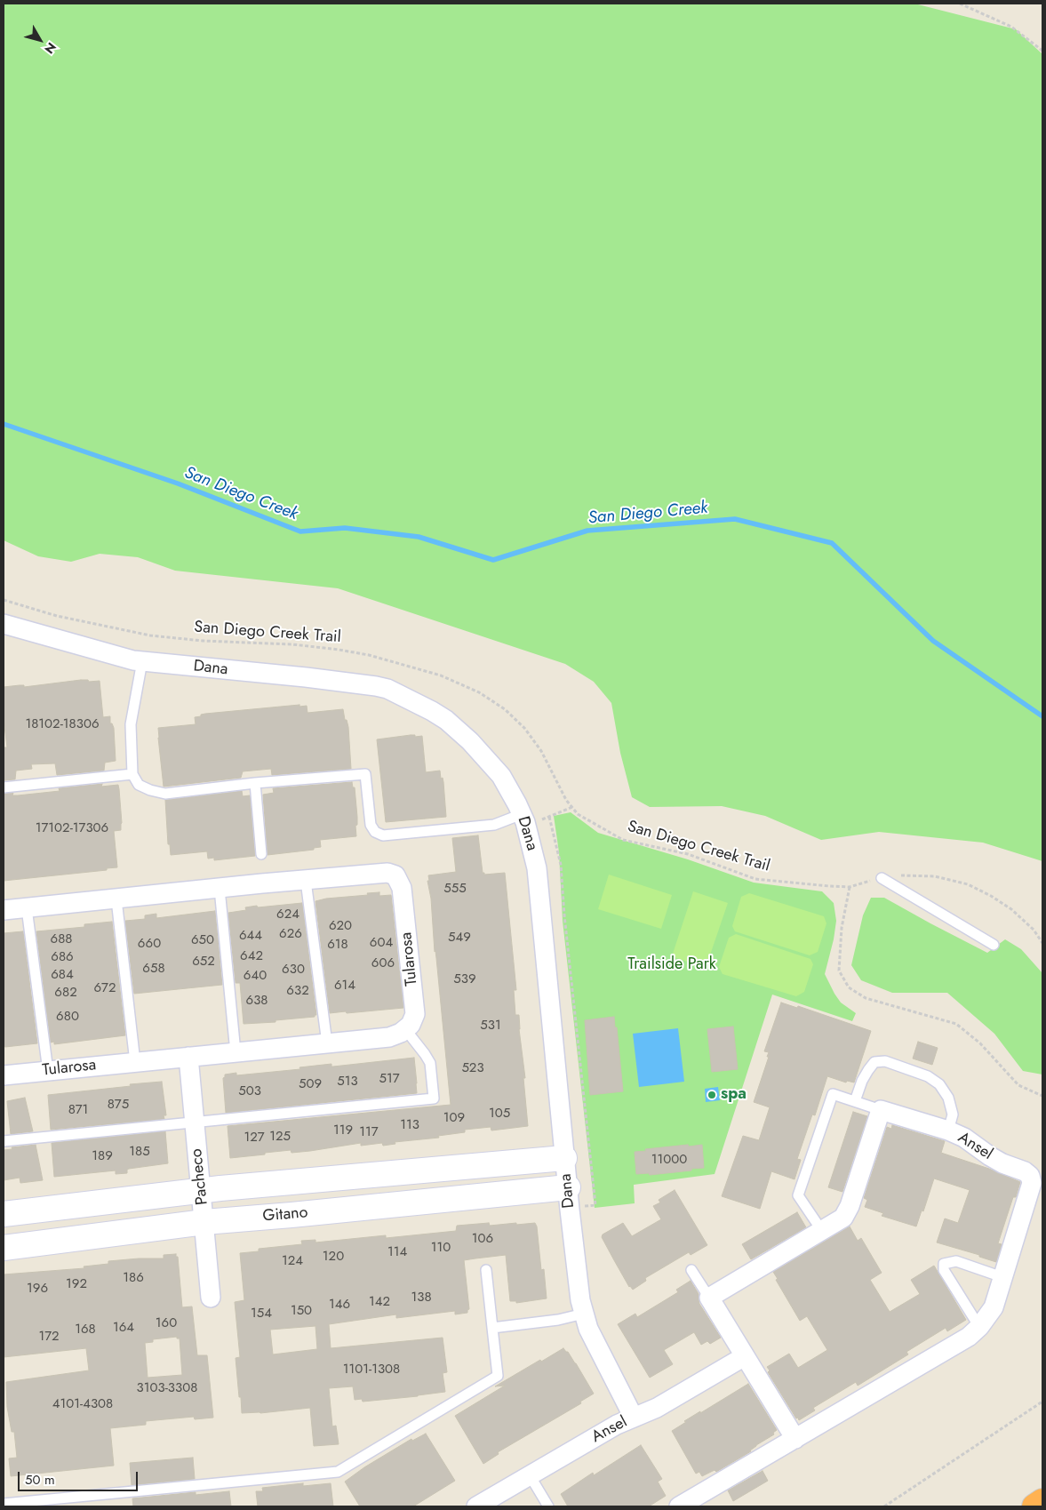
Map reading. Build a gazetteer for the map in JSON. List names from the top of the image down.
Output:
{
  "streets": {
    "street": [
      "Dana",
      "Tularosa",
      "Ansel",
      "Pacheco",
      "Gitano"
    ],
    "path": ["San Diego Creek Trail"]
  },
  "crossings": [
    ["Dana", "Ansel"],
    ["Dana", "Gitano"],
    ["Tularosa", "Pacheco"],
    ["Pacheco", "Gitano"]
  ],
  "water": ["San Diego Creek"],
  "parks": ["Trailside Park"],
  "places": ["spa"],
  "house_numbers": [
    "18102-18306",
    "17102-17306",
    "555",
    "624",
    "620",
    "626",
    "644",
    "549",
    "688",
    "650",
    "604",
    "660",
    "618",
    "642",
    "686",
    "652",
    "606",
    "658",
    "630",
    "684",
    "640",
    "539",
    "614",
    "672",
    "632",
    "682",
    "638",
    "680",
    "531",
    "523",
    "517",
    "513",
    "509",
    "503",
    "875",
    "871",
    "105",
    "109",
    "113",
    "119",
    "117",
    "125",
    "127",
    "185",
    "189",
    "11000",
    "106",
    "110",
    "114",
    "120",
    "124",
    "186",
    "192",
    "196",
    "138",
    "142",
    "146",
    "150",
    "154",
    "160",
    "164",
    "168",
    "172",
    "1101-1308",
    "3103-3308",
    "4101-4308"
  ],
  "scale_bar": "50 m",
  "north": "bottom right"
}
